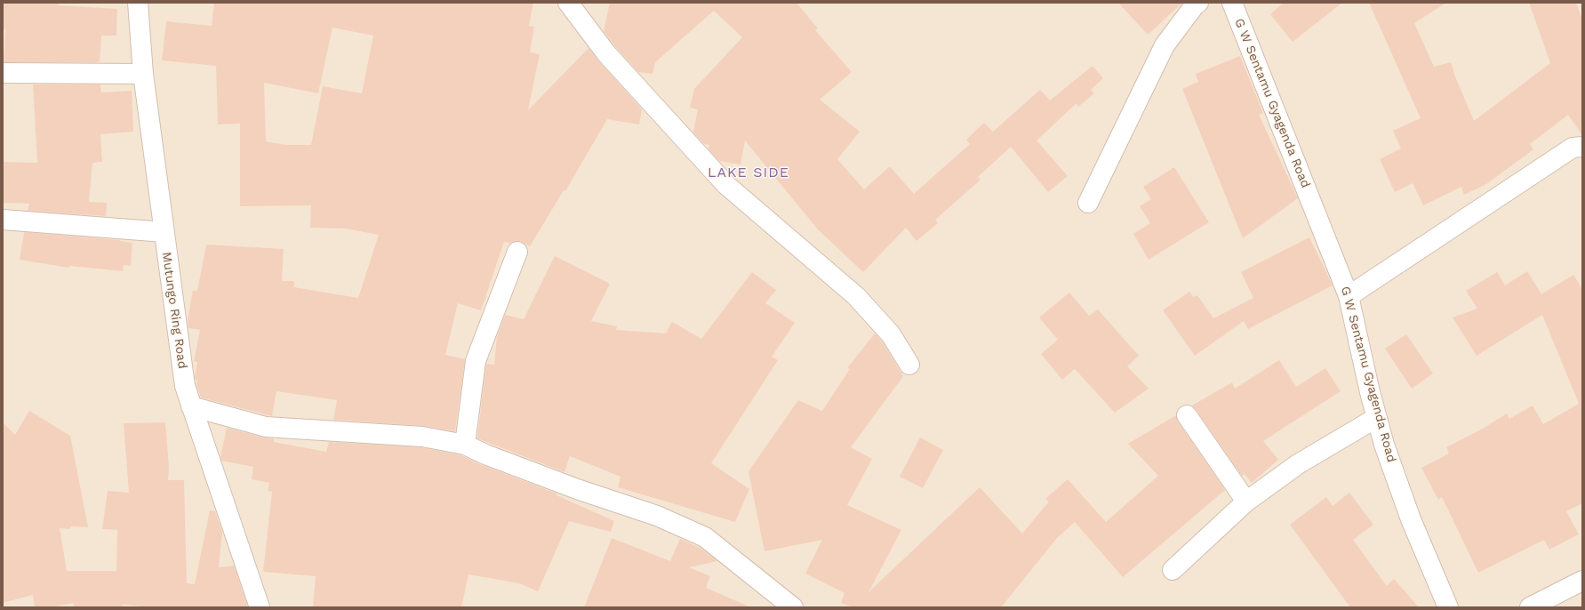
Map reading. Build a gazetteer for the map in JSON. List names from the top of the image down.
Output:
{
  "streets": {
    "street": ["G W Sentamu Gyagenda Road", "Mutungo Ring Road"]
  },
  "districts": ["LAKE SIDE"]
}
